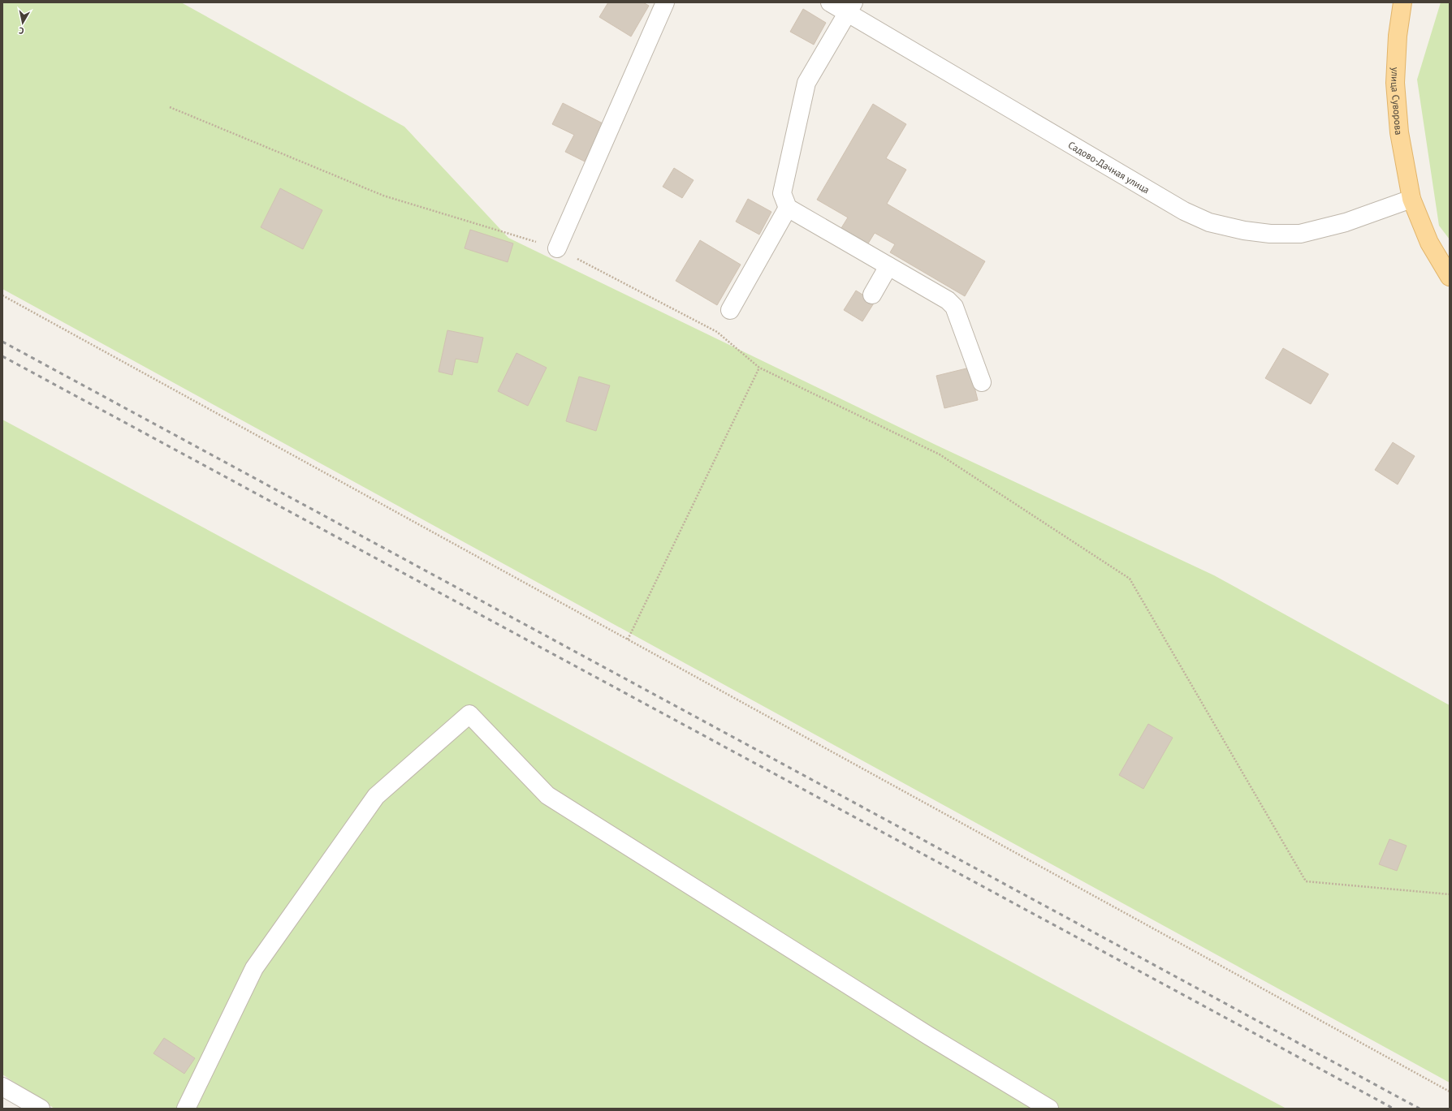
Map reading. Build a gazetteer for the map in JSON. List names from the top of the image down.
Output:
{
  "streets": {
    "main road": ["улица Суворова"],
    "street": ["Садово-Дачная улица"]
  },
  "crossings": [
    ["улица Суворова", "Садово-Дачная улица"]
  ],
  "north": "bottom"
}
